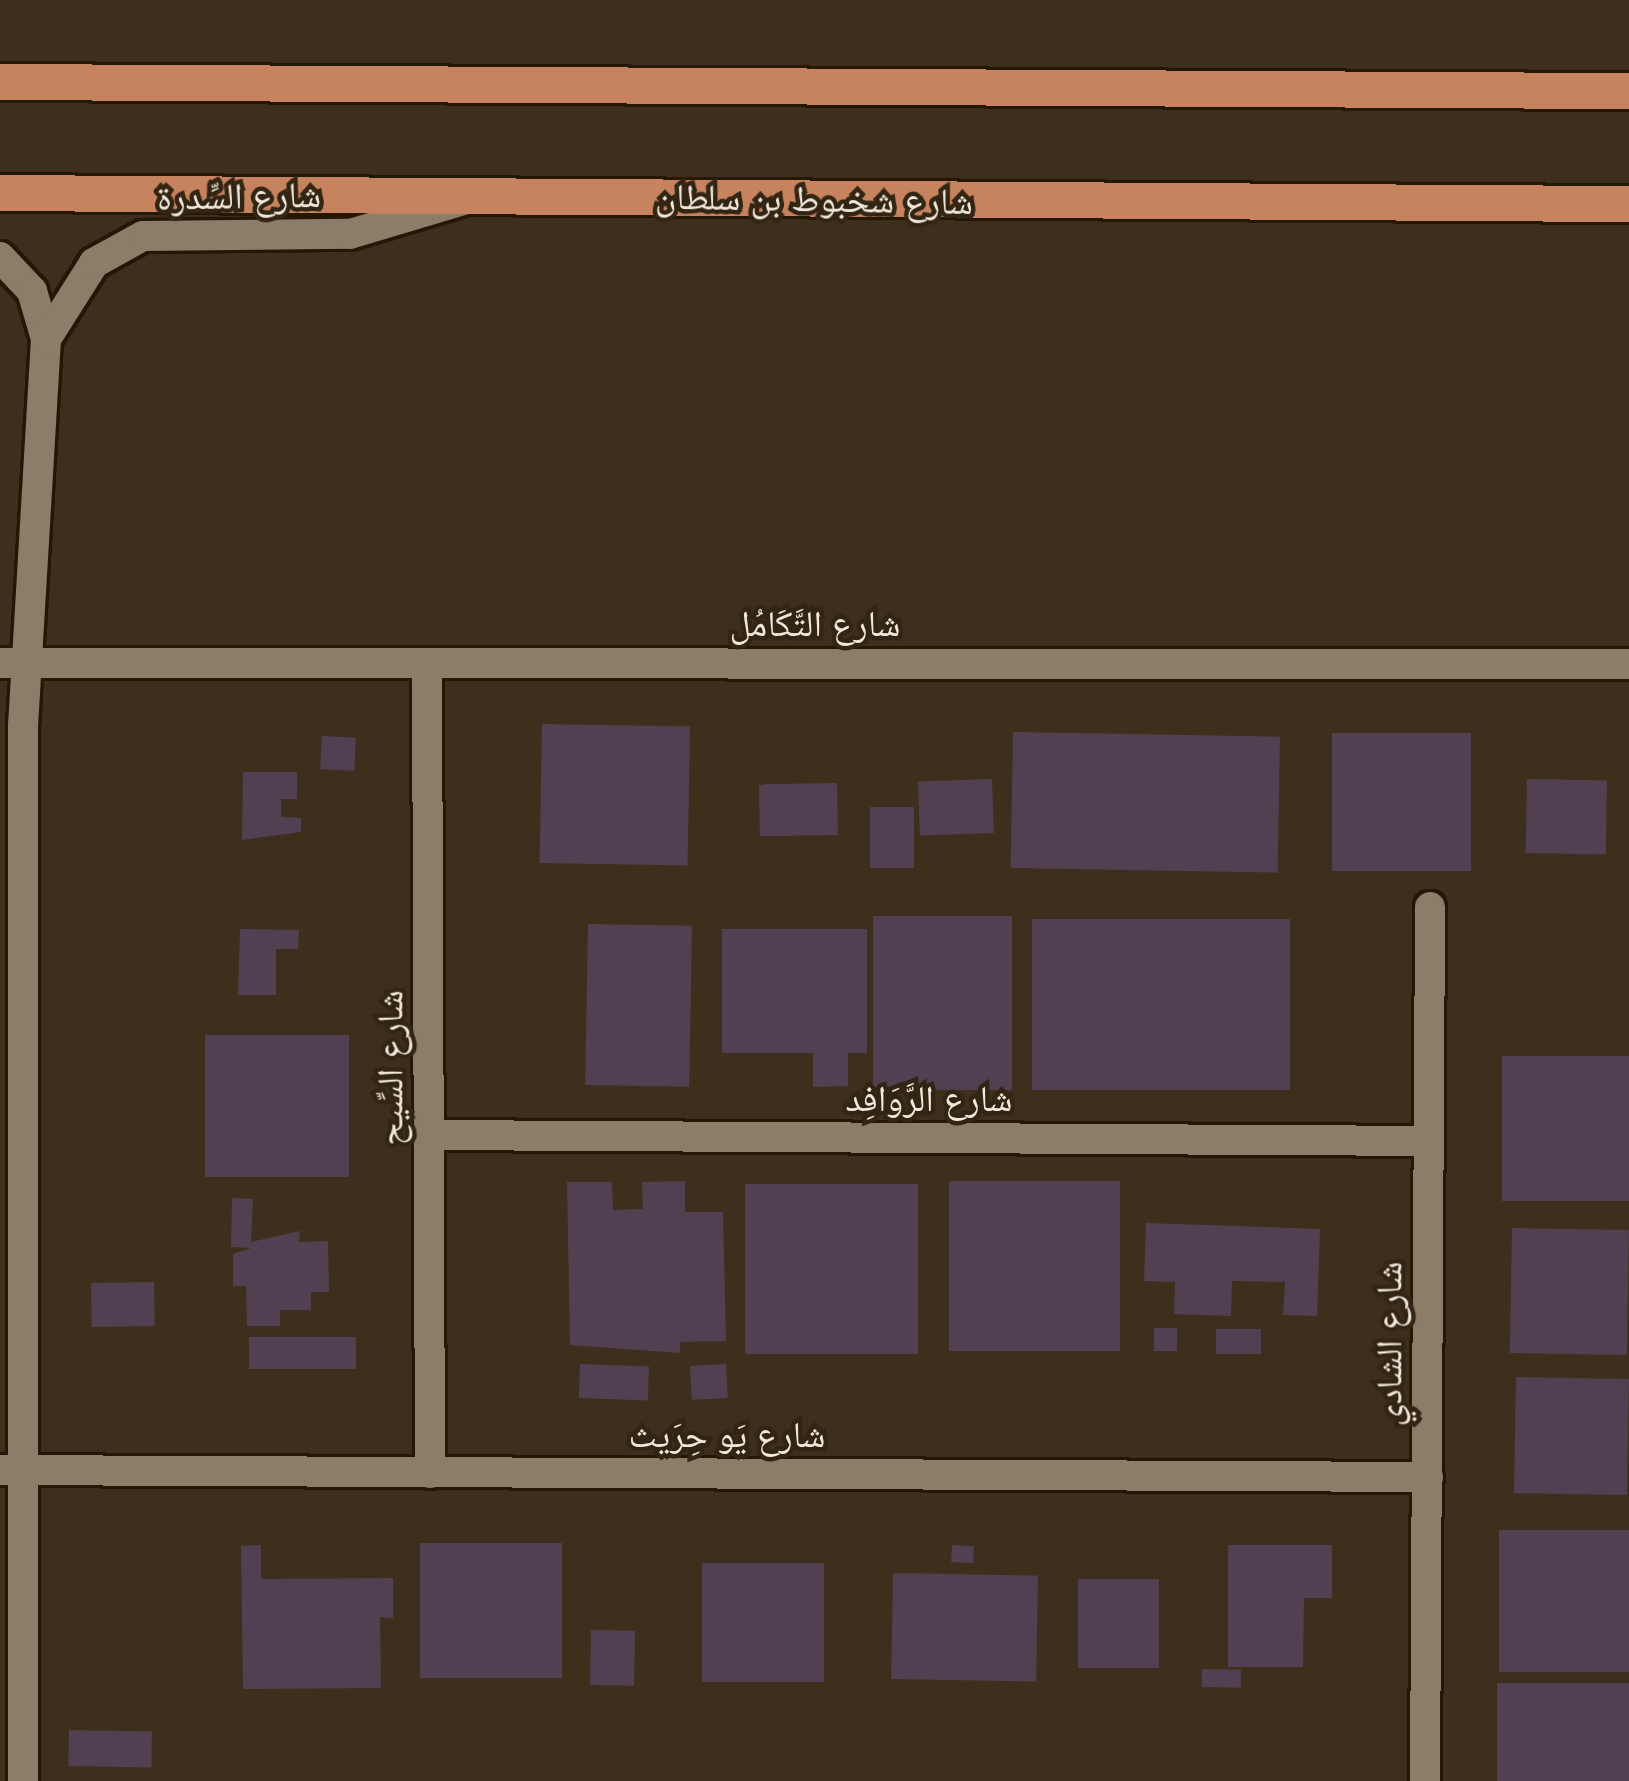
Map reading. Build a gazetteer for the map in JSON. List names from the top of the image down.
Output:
{
  "streets": {
    "main road": ["شارع شخبوط بن سلطان"],
    "street": [
      "شارع السِّدرة",
      "شارع التَّكَامُل",
      "شارع السِّيح",
      "شارع الرَّوَافِد",
      "شارع الشادي",
      "شارع يَو حِرَيث"
    ]
  },
  "crossings": [
    ["شارع السِّدرة", "شارع شخبوط بن سلطان"],
    ["شارع السِّدرة", "شارع التَّكَامُل"],
    ["شارع السِّدرة", "شارع يَو حِرَيث"],
    ["شارع التَّكَامُل", "شارع السِّيح"],
    ["شارع السِّيح", "شارع الرَّوَافِد"],
    ["شارع السِّيح", "شارع يَو حِرَيث"],
    ["شارع الرَّوَافِد", "شارع الشادي"],
    ["شارع الشادي", "شارع يَو حِرَيث"]
  ]
}
